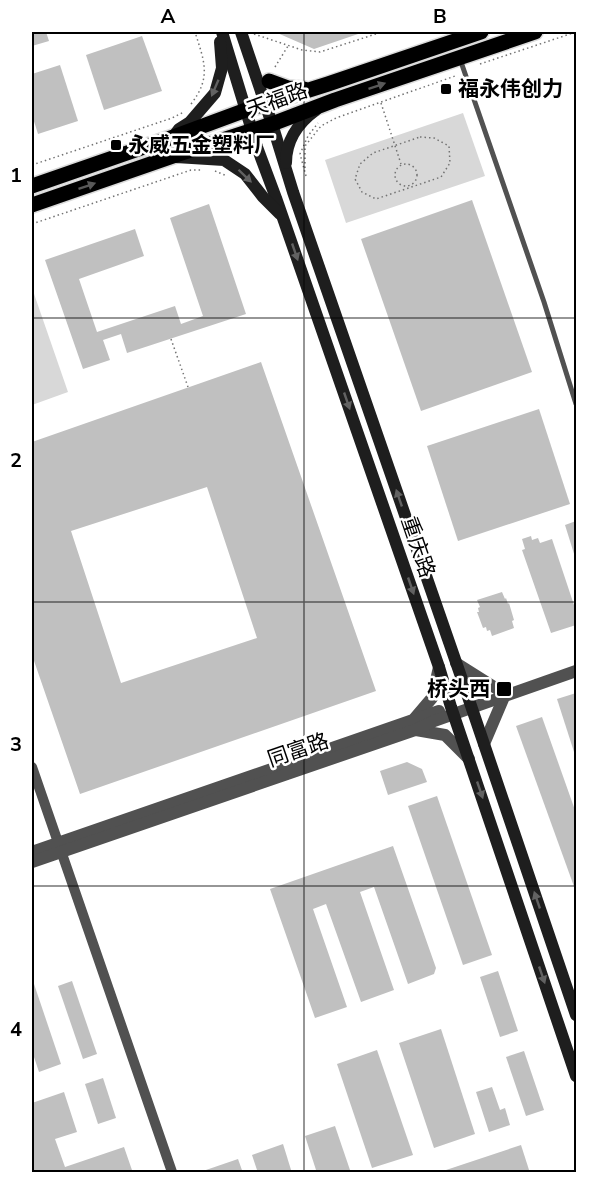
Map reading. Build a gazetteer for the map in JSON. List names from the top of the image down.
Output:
{
  "streets": {
    "main road": ["天福路", "重庆路"],
    "street": ["同富路"]
  },
  "crossings": [
    ["天福路", "重庆路"],
    ["重庆路", "同富路"]
  ],
  "places": {
    "transit": ["福永伟创力", "永威五金塑料厂", "桥头西"]
  },
  "grid": {
    "columns": ["A", "B"],
    "rows": [
      "1",
      "2",
      "3",
      "4"
    ]
  }
}
